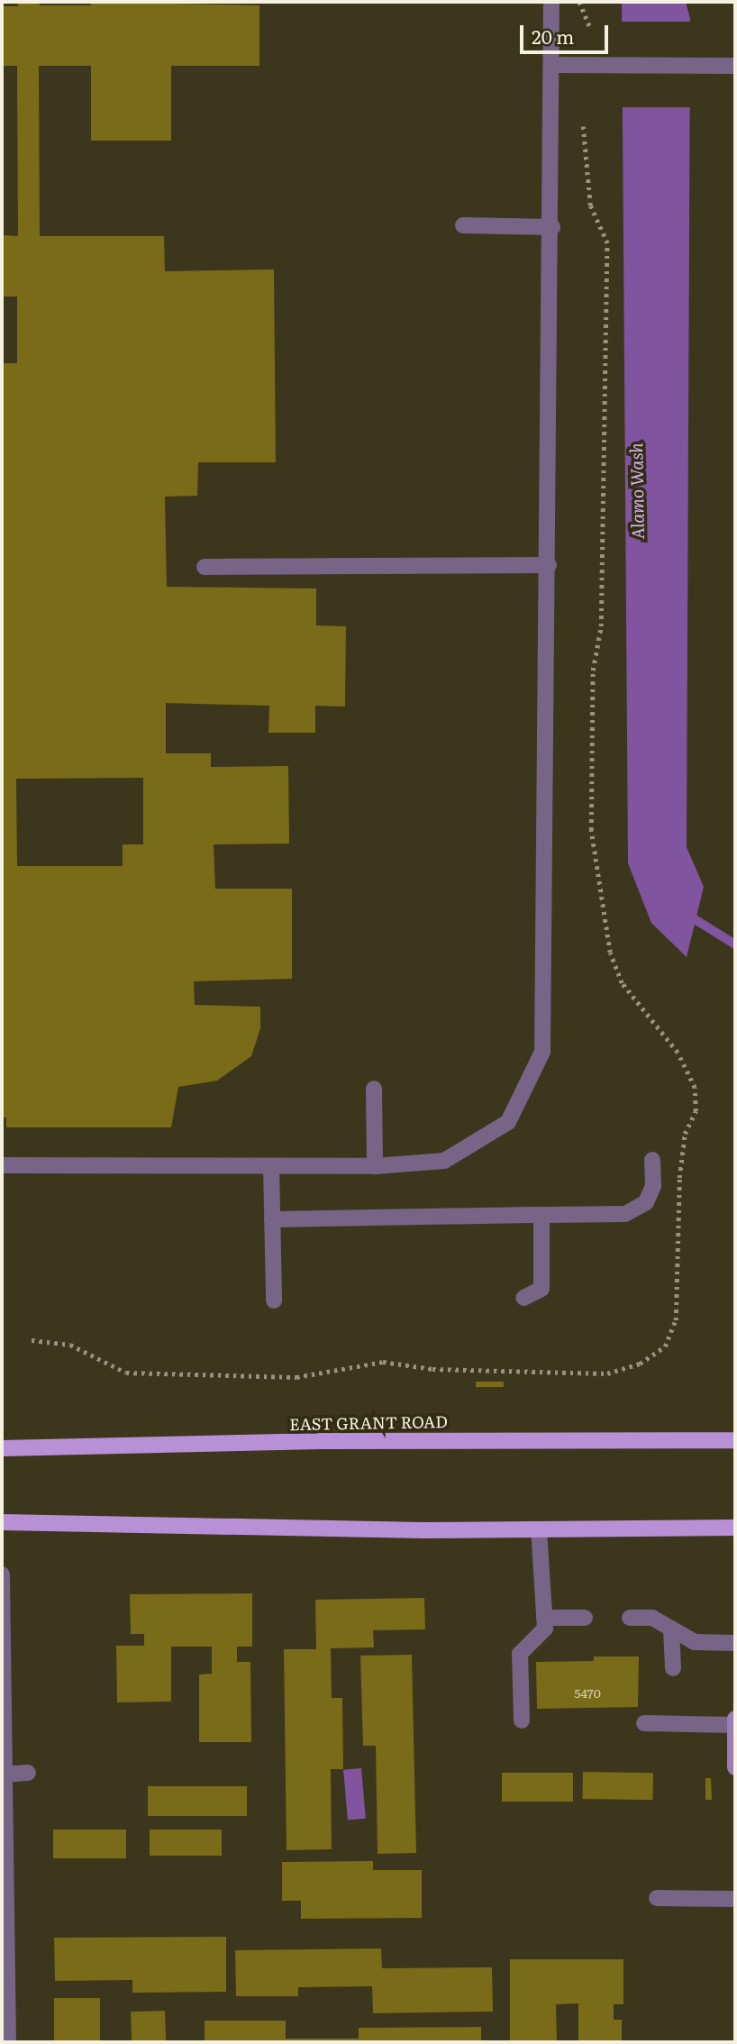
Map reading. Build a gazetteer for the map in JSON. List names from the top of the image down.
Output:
{
  "streets": {
    "main road": ["EAST GRANT ROAD"]
  },
  "water": ["Alamo Wash"],
  "house_numbers": ["5470"],
  "scale_bar": "20 m"
}
